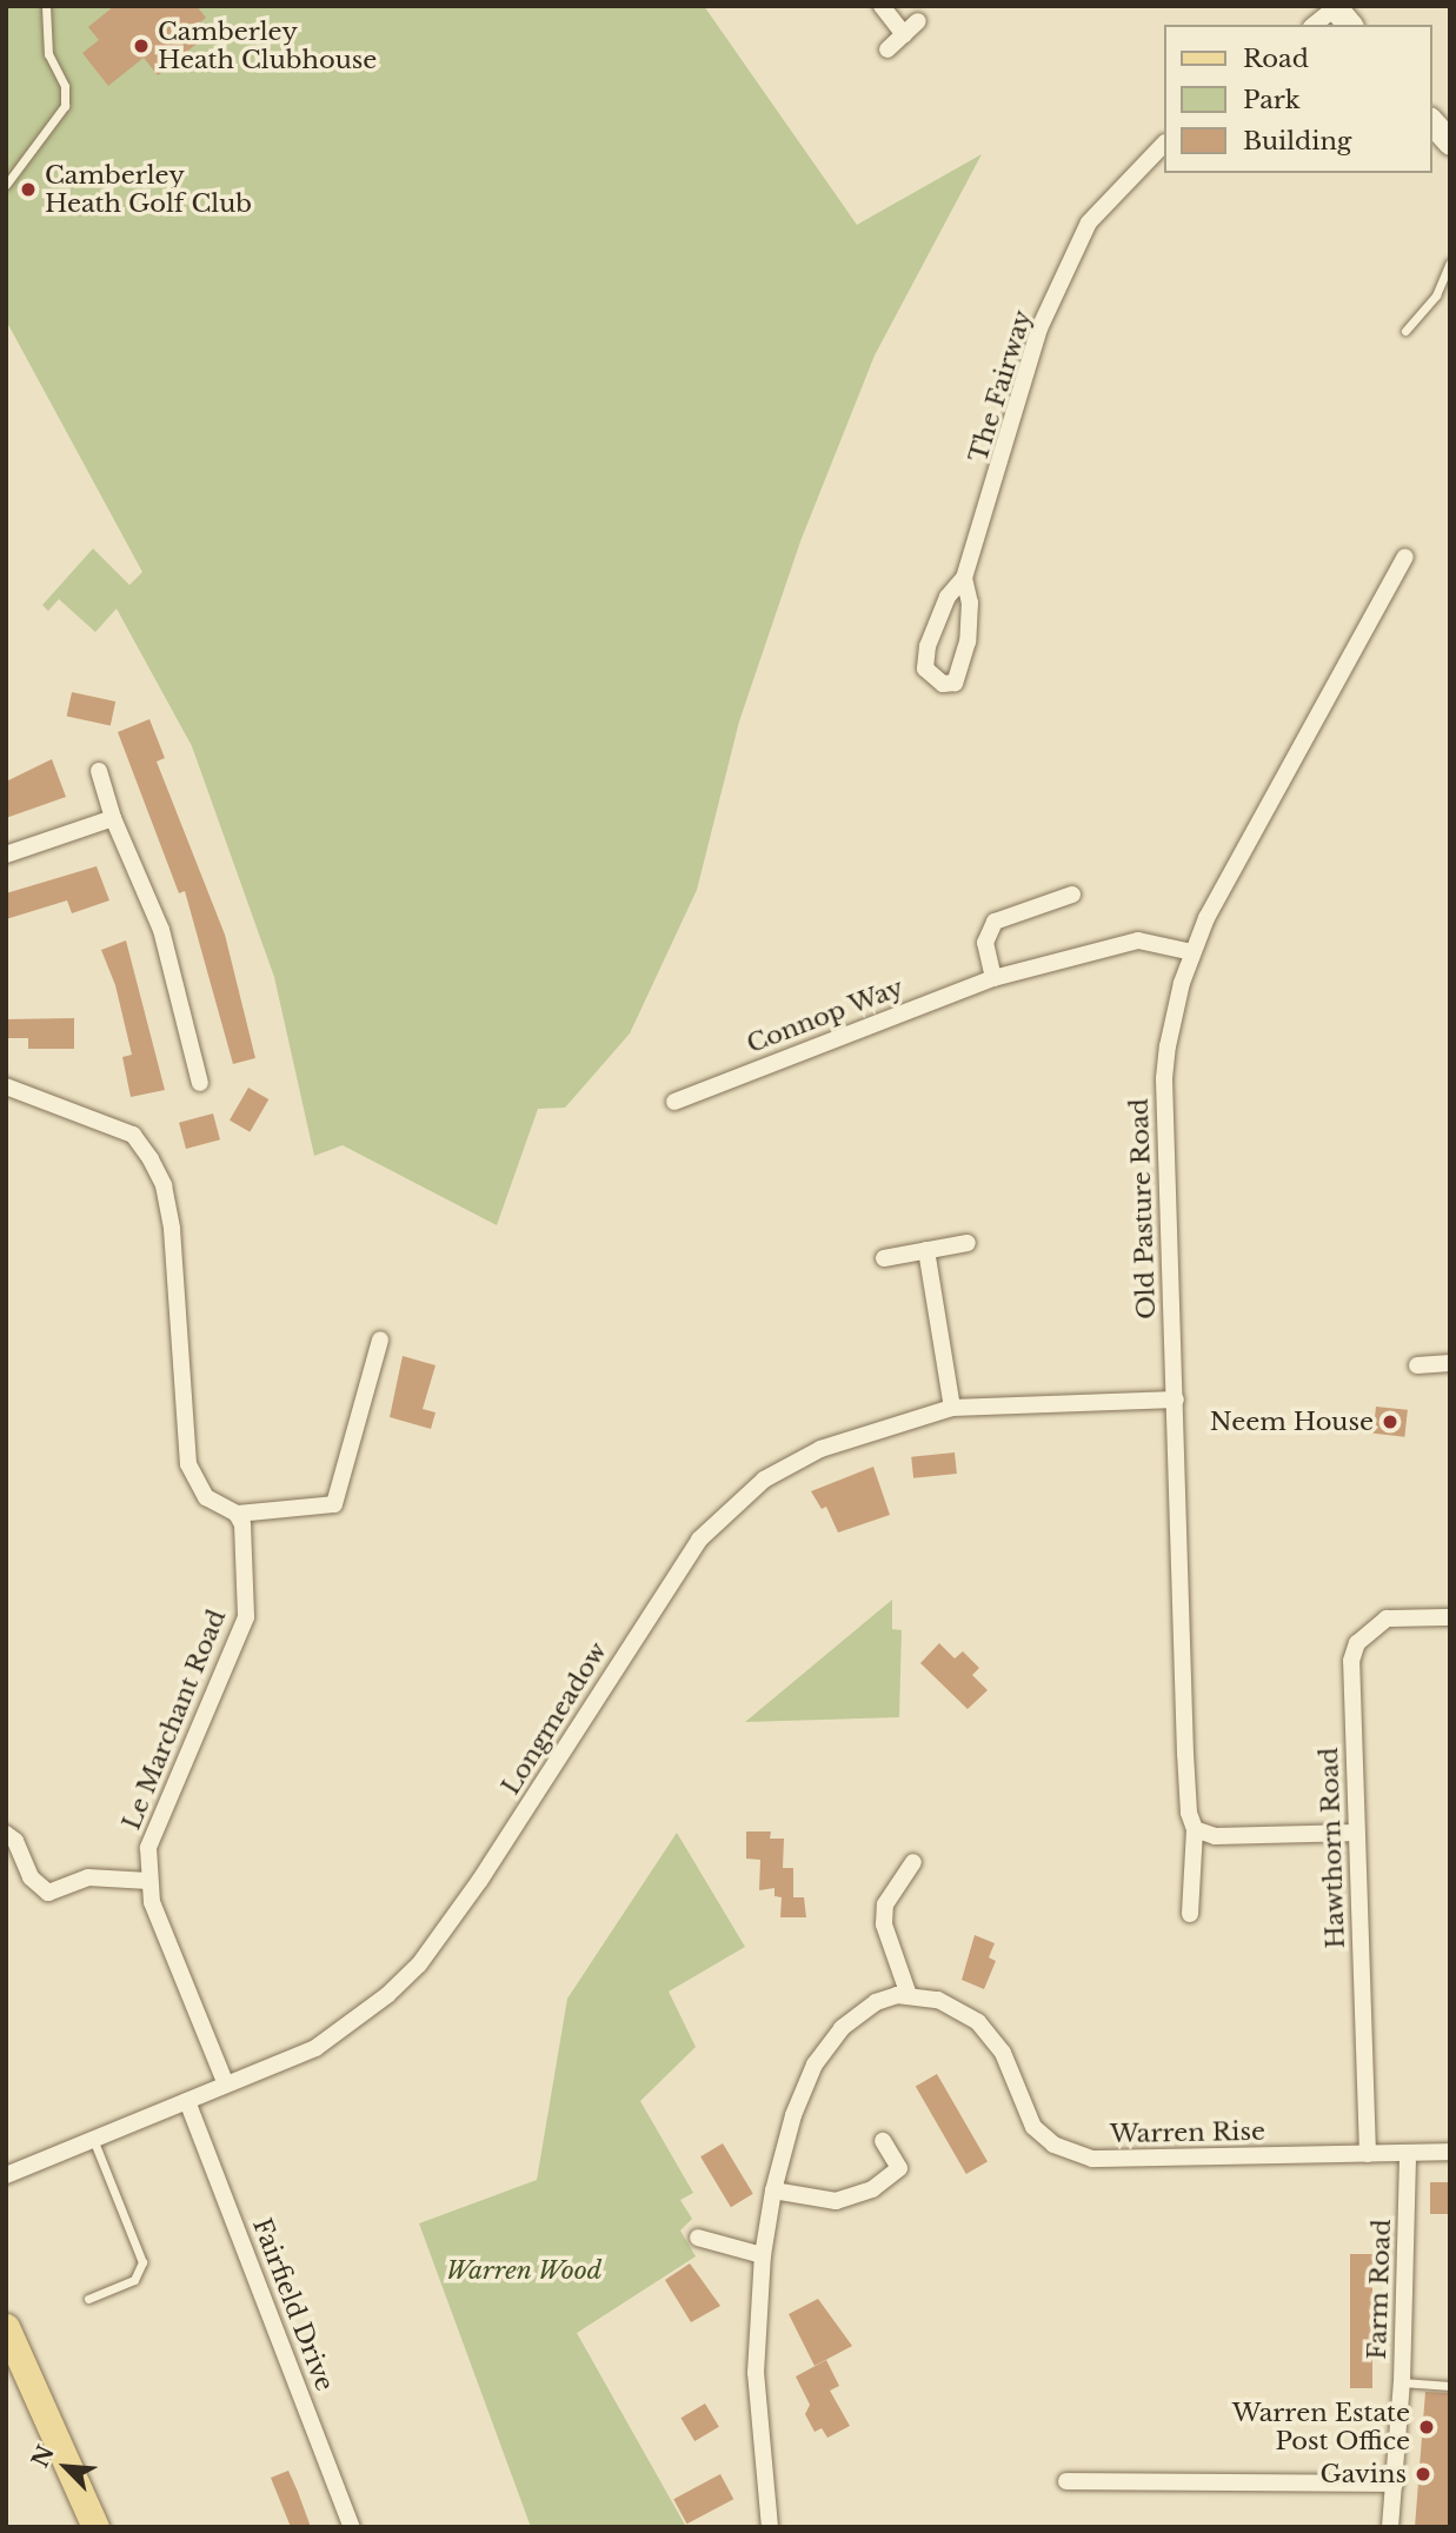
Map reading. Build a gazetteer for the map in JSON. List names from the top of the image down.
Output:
{
  "streets": {
    "street": [
      "The Fairway",
      "Connop Way",
      "Old Pasture Road",
      "Longmeadow",
      "Le Marchant Road",
      "Hawthorn Road",
      "Warren Rise",
      "Farm Road",
      "Fairfield Drive"
    ]
  },
  "crossings": [
    ["Connop Way", "Old Pasture Road"],
    ["Old Pasture Road", "Longmeadow"],
    ["Longmeadow", "Le Marchant Road"],
    ["Longmeadow", "Fairfield Drive"],
    ["Hawthorn Road", "Warren Rise"],
    ["Warren Rise", "Farm Road"]
  ],
  "parks": ["Warren Wood"],
  "places": [
    "Camberley Heath Clubhouse",
    "Camberley Heath Golf Club",
    "Neem House",
    "Warren Estate Post Office",
    "Gavins"
  ],
  "legend": ["Road", "Park", "Building"],
  "north": "top left"
}
